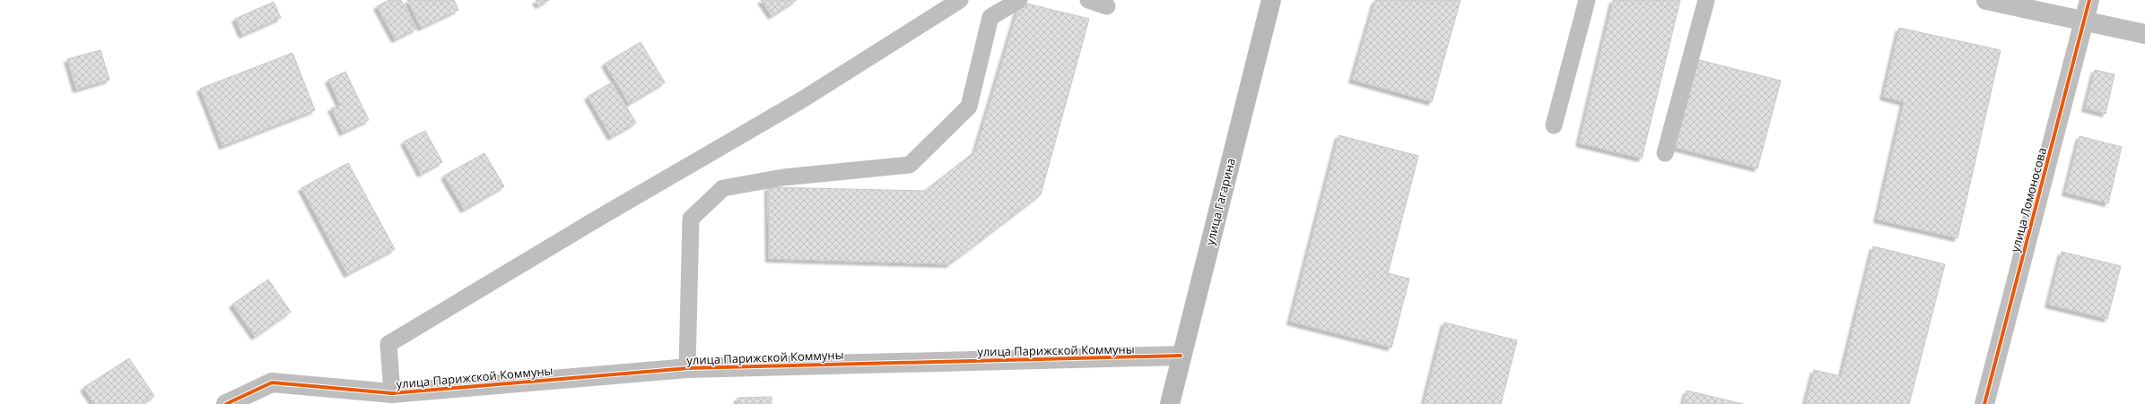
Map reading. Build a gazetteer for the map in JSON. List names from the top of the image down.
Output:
{
  "streets": {
    "main road": ["улица Гагарина"],
    "street": ["улица Ломоносова", "улица Парижской Коммуны"]
  },
  "crossings": [
    ["улица Гагарина", "улица Парижской Коммуны"]
  ]
}
